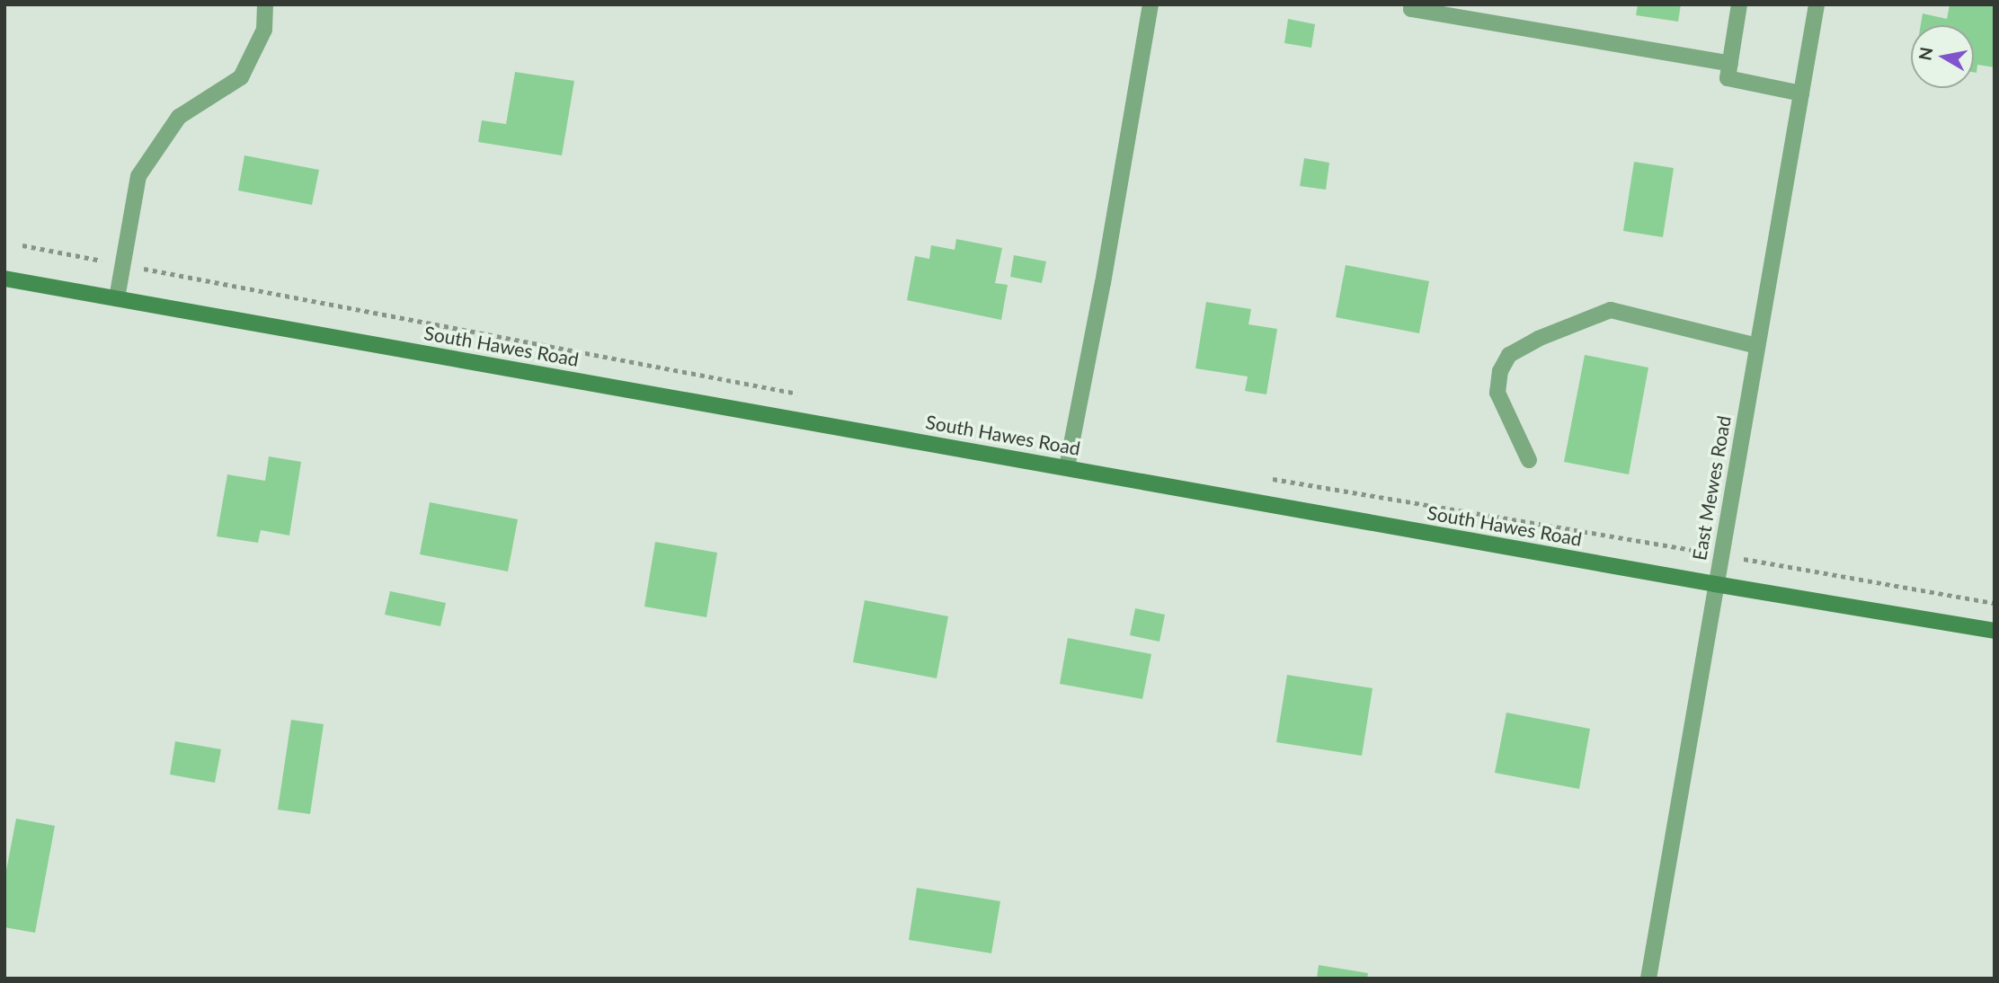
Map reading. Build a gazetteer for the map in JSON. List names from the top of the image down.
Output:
{
  "streets": {
    "main road": ["South Hawes Road"],
    "street": ["East Mewes Road"]
  },
  "crossings": [
    ["South Hawes Road", "East Mewes Road"]
  ],
  "north": "left"
}
